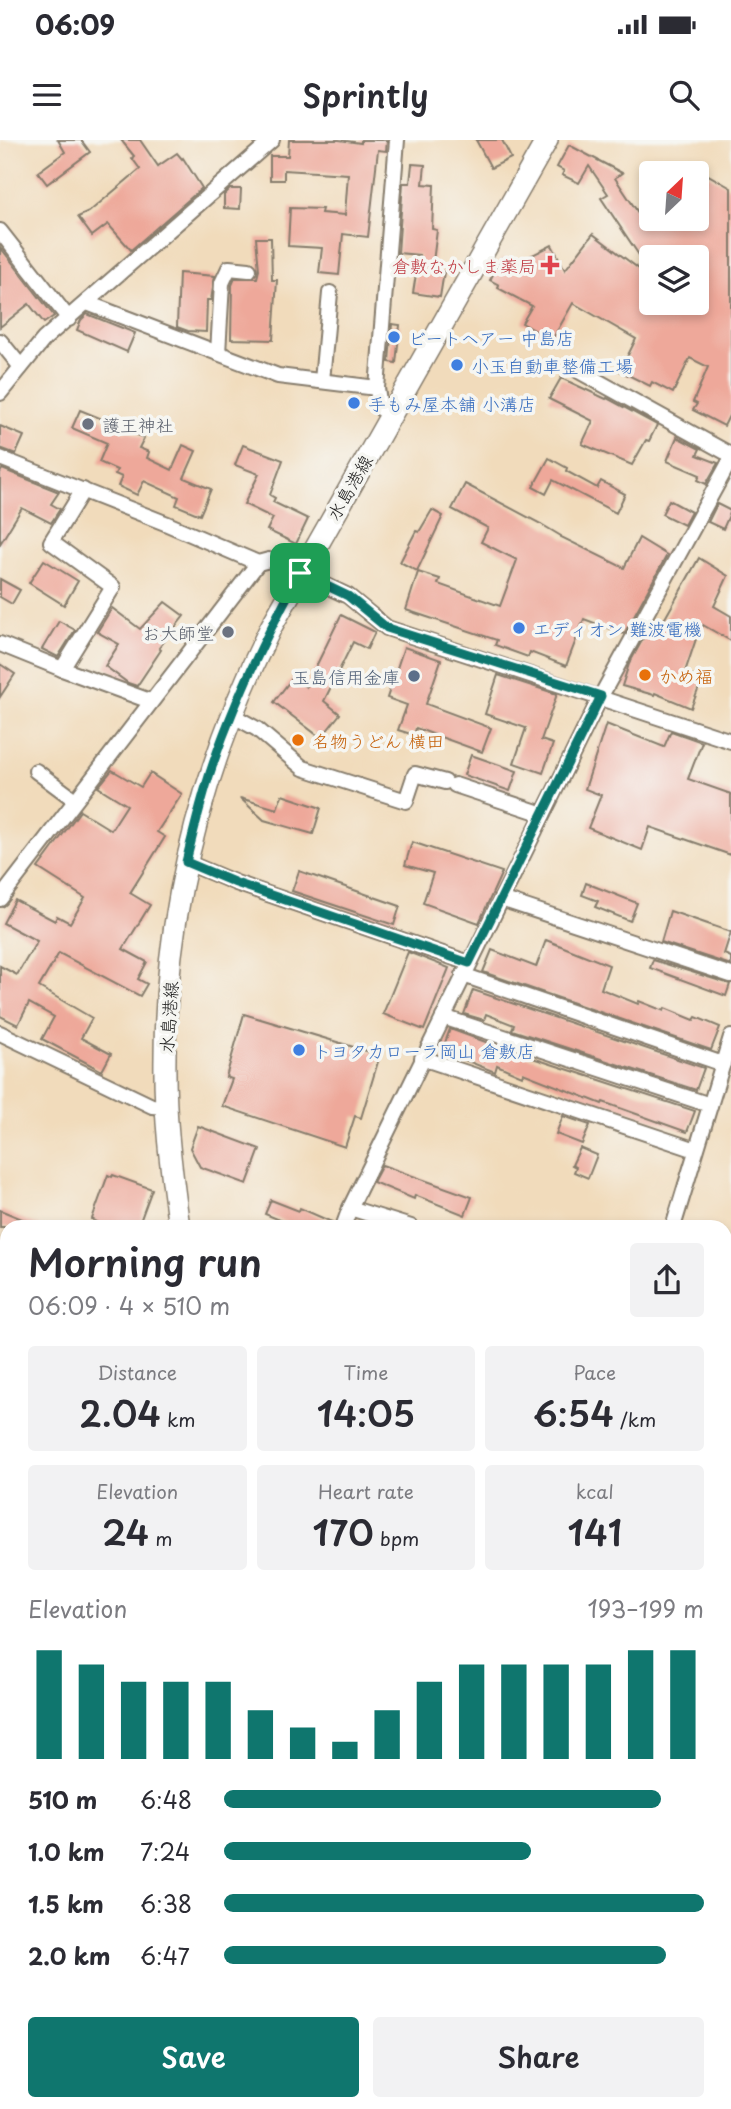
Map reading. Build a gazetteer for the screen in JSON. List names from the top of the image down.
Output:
{
  "streets": {
    "main road": ["水島港線"]
  },
  "places": {
    "health": ["倉敷なかしま薬局"],
    "other": [
      "ビートヘアー 中島店",
      "小玉自動車整備工場",
      "手もみ屋本舗 小溝店",
      "護王神社",
      "エディオン 難波電機",
      "お大師堂",
      "かめ福",
      "玉島信用金庫",
      "名物うどん 横田",
      "トヨタカローラ岡山 倉敷店"
    ]
  },
  "north": "top right",
  "page": {
    "status": "06:09",
    "header": "Sprintly",
    "heading": ["Morning run", "06:09 · 4 × 510 m"],
    "stats": [
      ["Distance", "2.04 km"],
      ["Time", "14:05"],
      ["Pace", "6:54 /km"],
      ["Elevation", "24 m"],
      ["Heart rate", "170 bpm"],
      ["kcal", "141"]
    ],
    "chart": ["Elevation", "193–199 m"],
    "list": [
      {
        "name": "510 m",
        "note": "6:48"
      },
      {
        "name": "1.0 km",
        "note": "7:24"
      },
      {
        "name": "1.5 km",
        "note": "6:38"
      },
      {
        "name": "2.0 km",
        "note": "6:47"
      }
    ],
    "buttons": ["Save", "Share"]
  }
}
